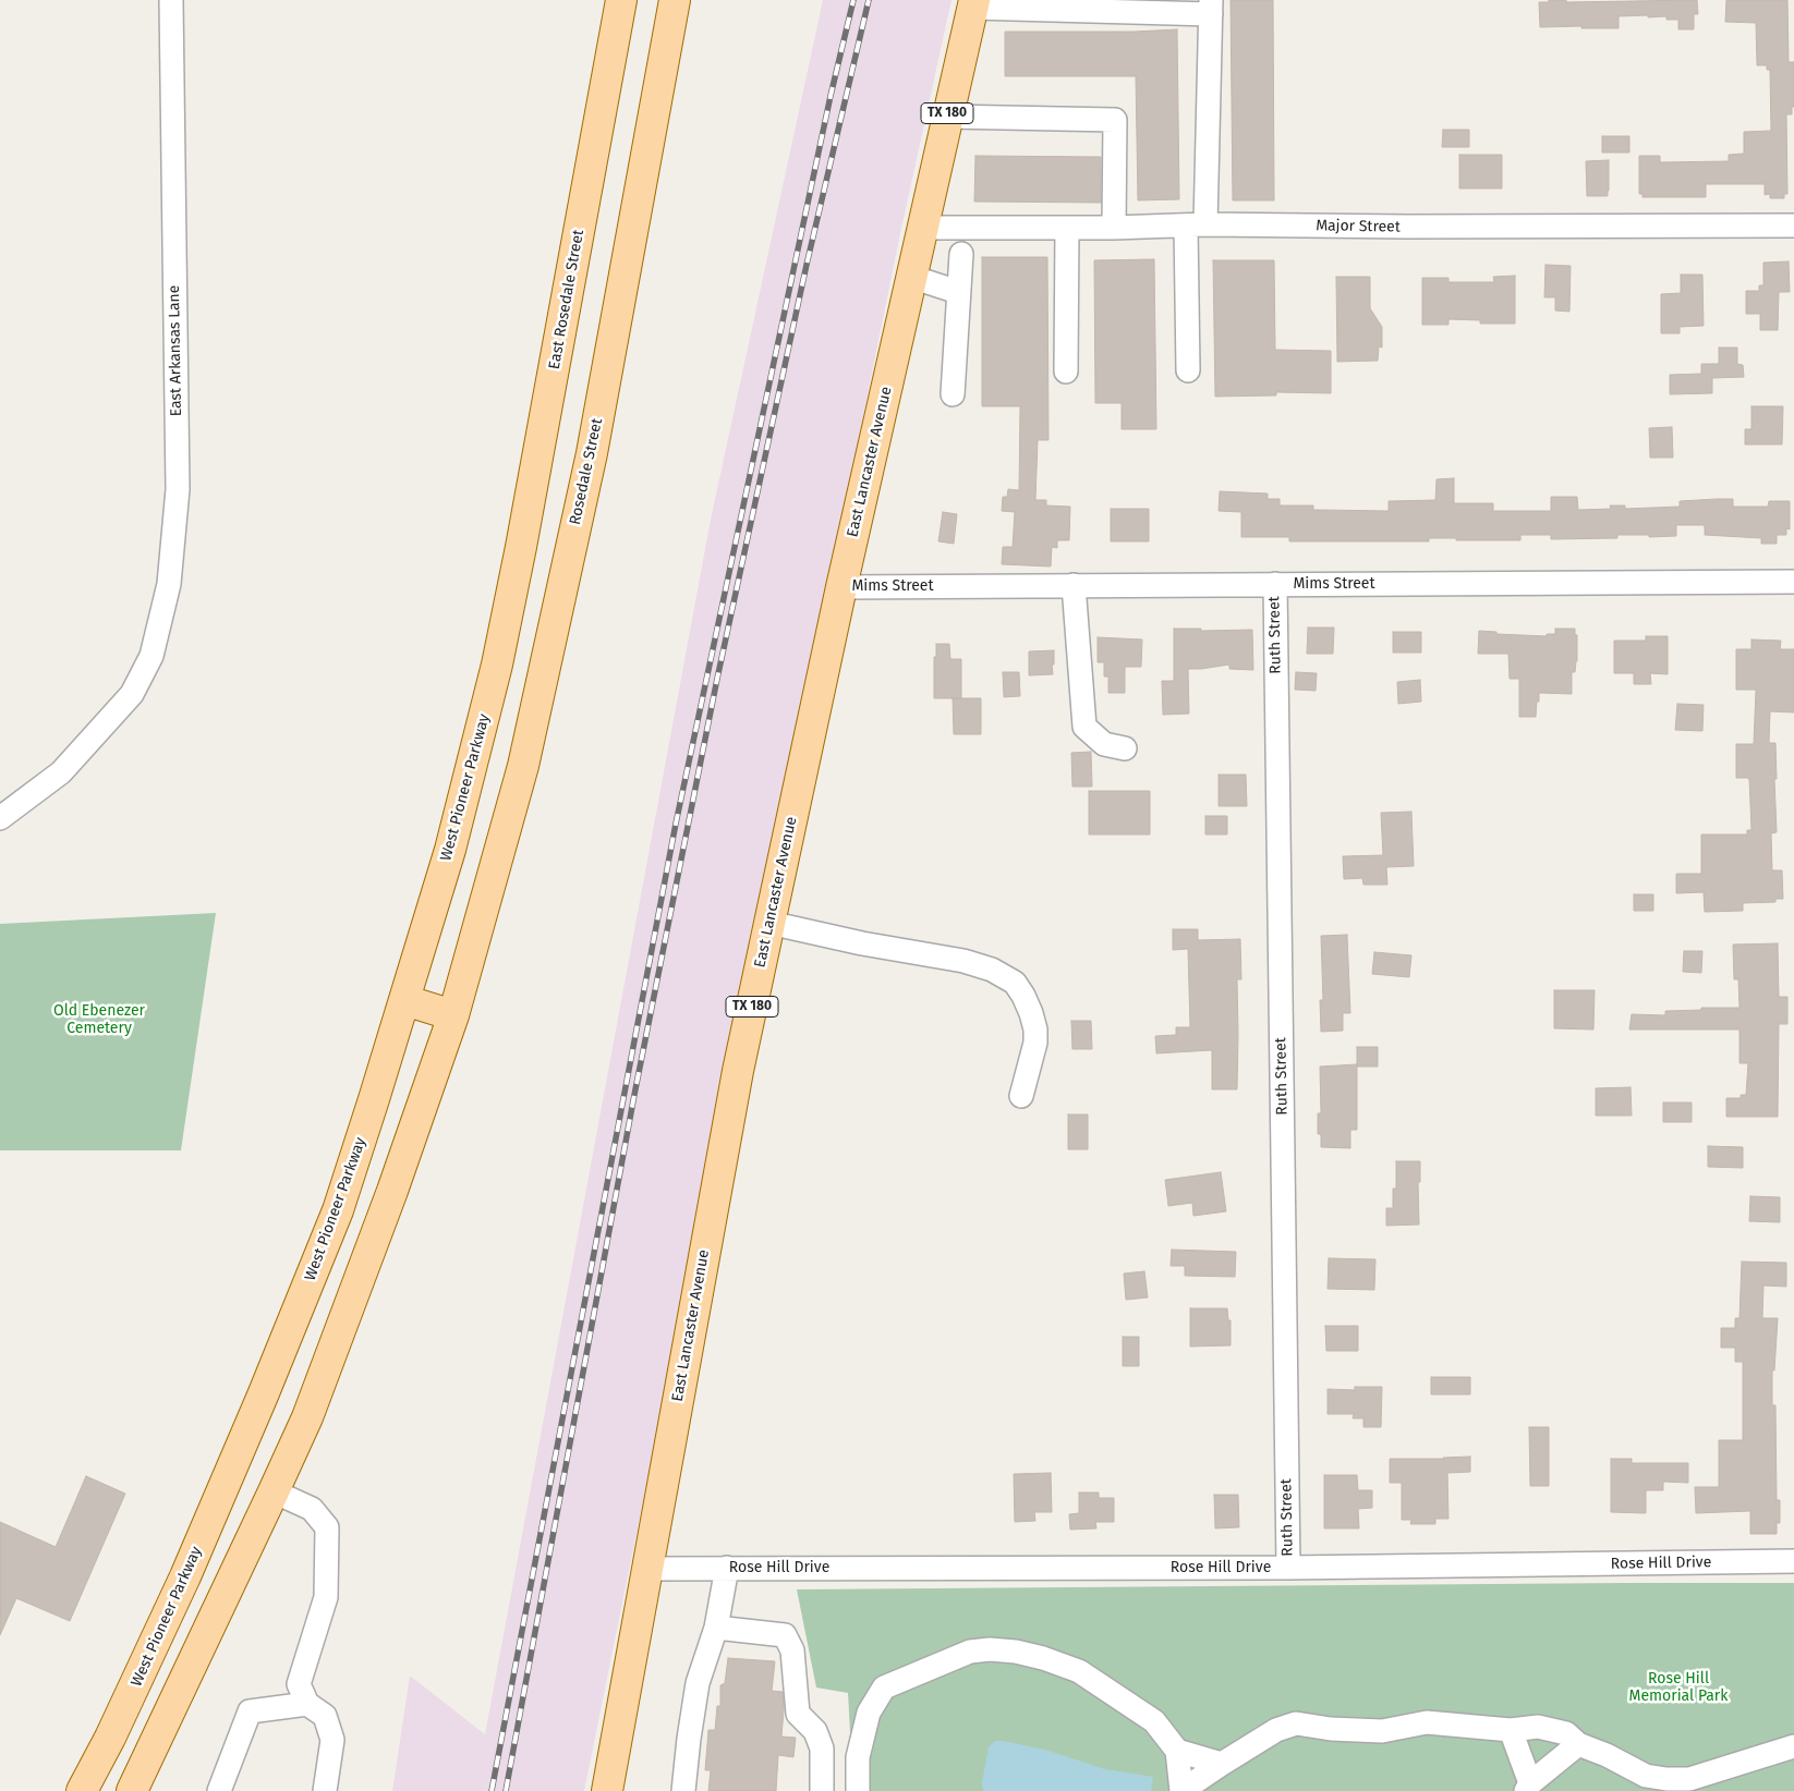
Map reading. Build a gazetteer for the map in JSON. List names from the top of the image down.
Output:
{
  "streets": {
    "main road": [
      "TX 180",
      "East Rosedale Street",
      "East Lancaster Avenue",
      "Rosedale Street",
      "West Pioneer Parkway"
    ],
    "street": [
      "Major Street",
      "East Arkansas Lane",
      "Mims Street",
      "Ruth Street",
      "Rose Hill Drive"
    ]
  },
  "crossings": [
    ["Major Street", "East Lancaster Avenue"],
    ["East Rosedale Street", "West Pioneer Parkway"],
    ["East Lancaster Avenue", "Mims Street"],
    ["East Lancaster Avenue", "Rose Hill Drive"],
    ["Mims Street", "Ruth Street"],
    ["Ruth Street", "Rose Hill Drive"]
  ],
  "parks": ["Old Ebenezer Cemetery", "Rose Hill Memorial Park"]
}
